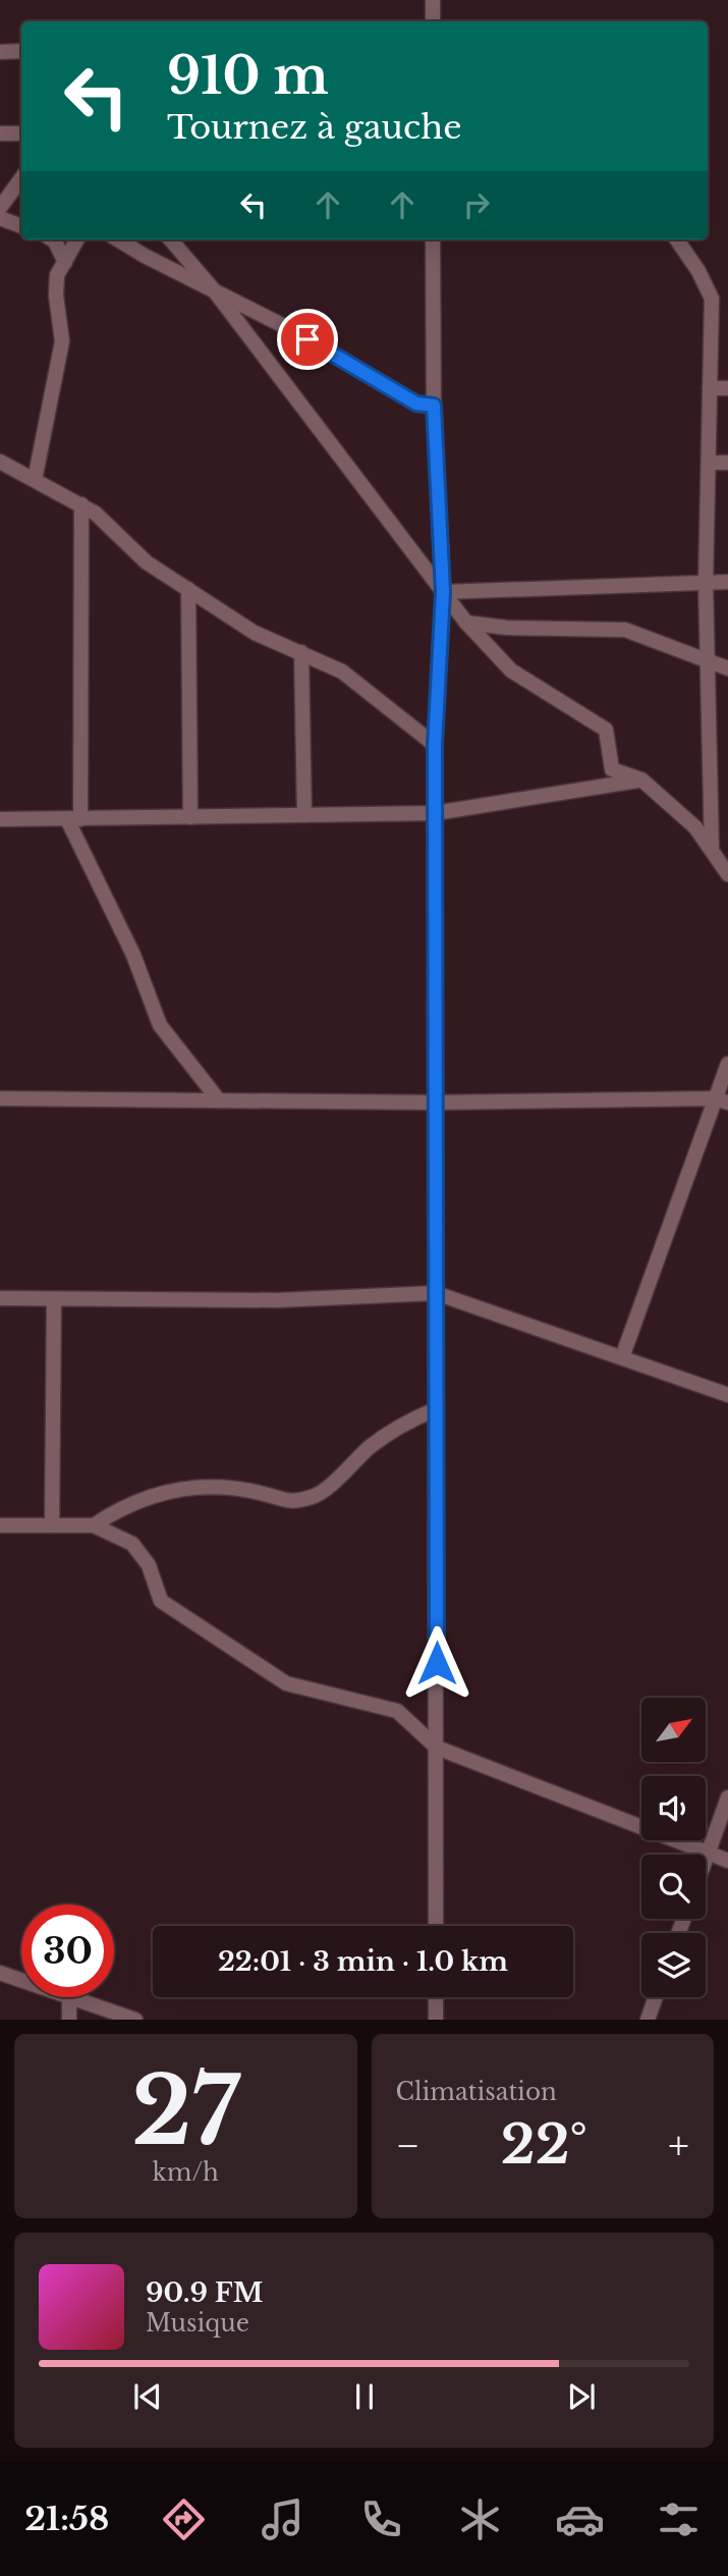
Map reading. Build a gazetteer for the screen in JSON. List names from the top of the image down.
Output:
{
  "north": "top right",
  "page": {
    "turn": ["910 m", "Tournez à gauche"],
    "limit": "30",
    "trip": "22:01 · 3 min · 1.0 km",
    "tile": [
      ["27", "km/h"],
      "Climatisation"
    ],
    "heat": ["−", "22°", "+"],
    "song": ["90.9 FM", "Musique"],
    "tabs": "21:58"
  }
}
